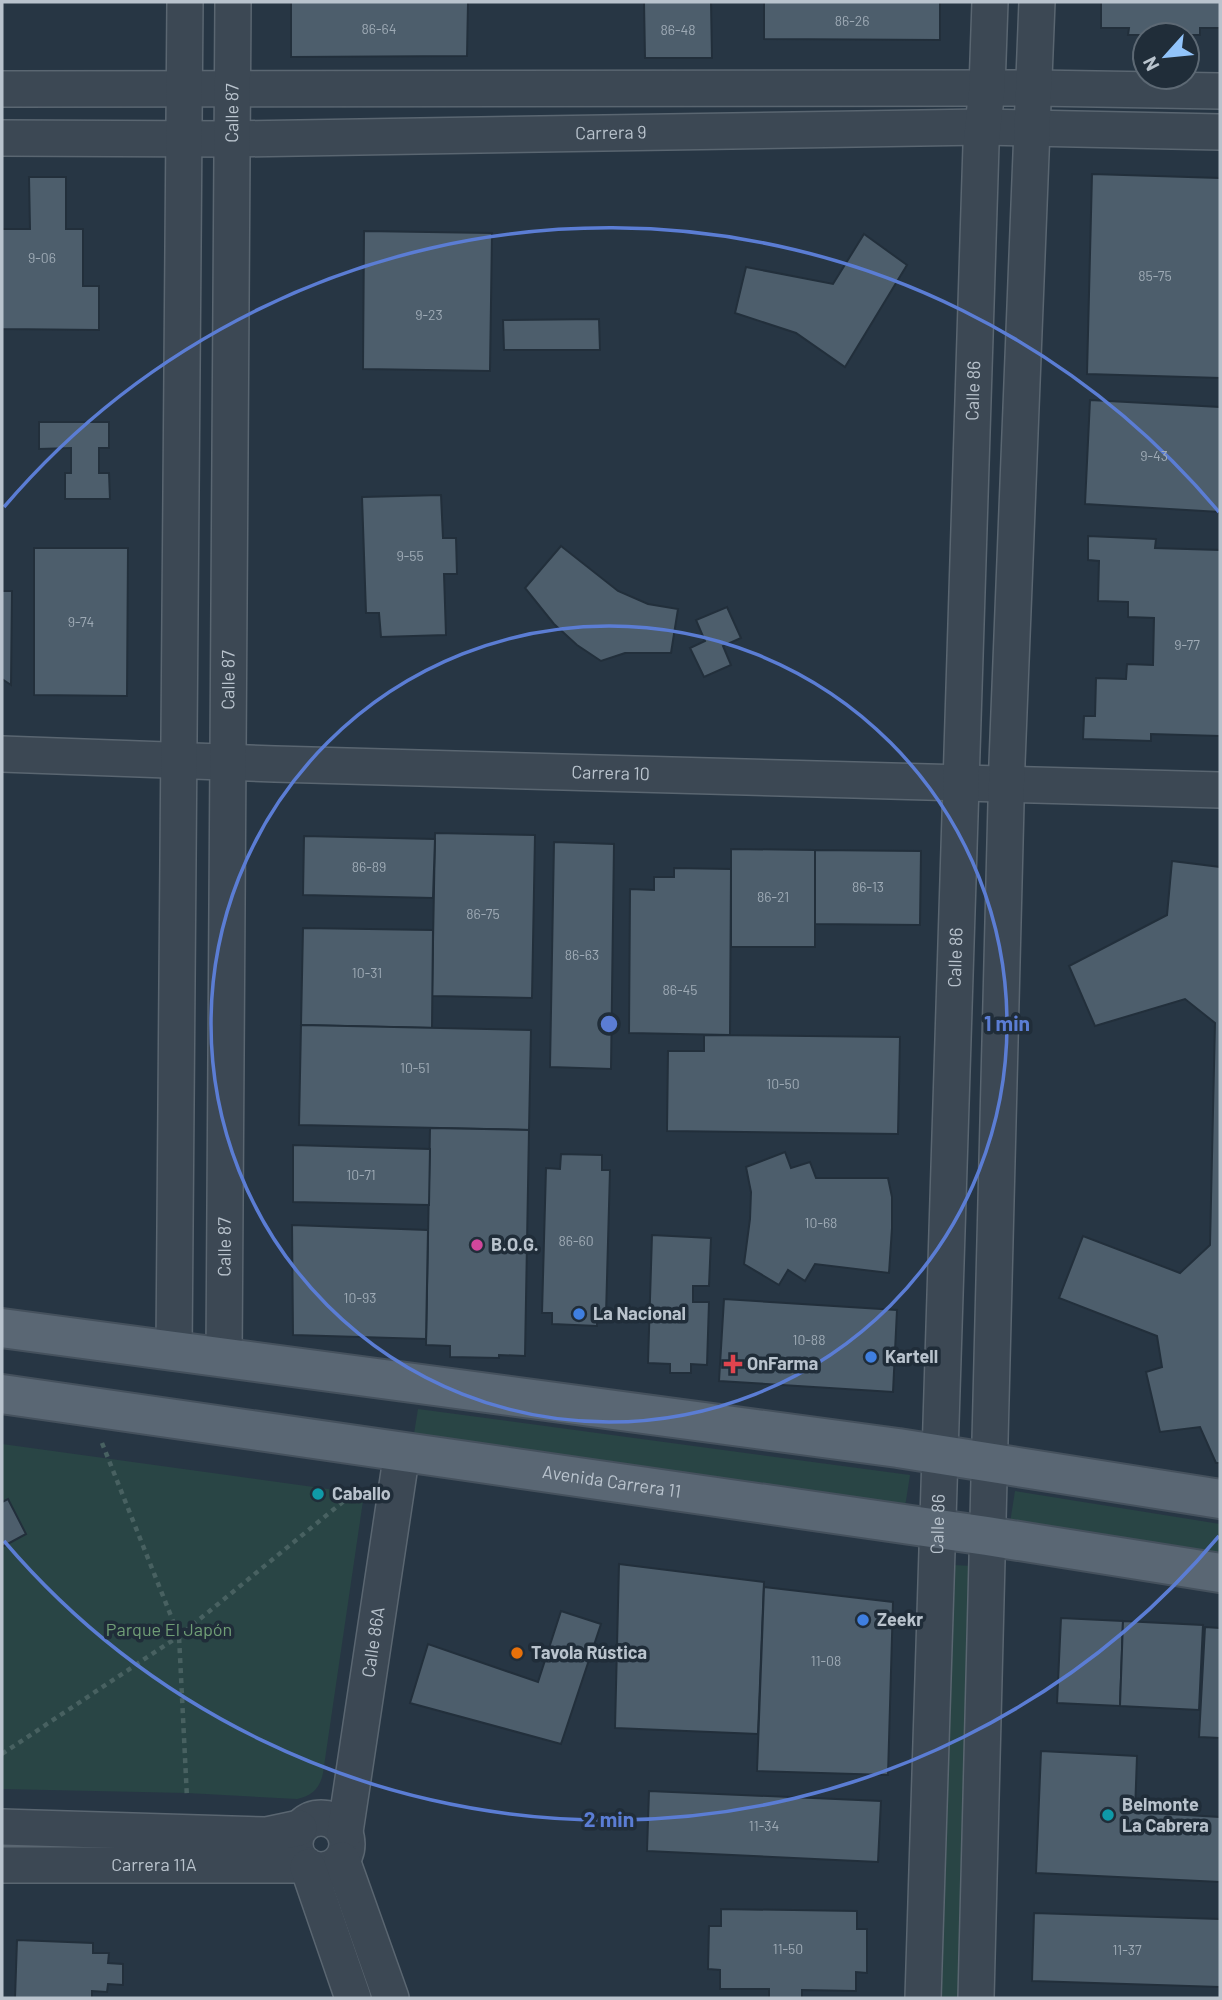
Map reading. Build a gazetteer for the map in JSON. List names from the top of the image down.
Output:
{
  "streets": {
    "main road": ["Avenida Carrera 11"],
    "street": [
      "Calle 87",
      "Carrera 9",
      "Calle 86",
      "Carrera 10",
      "Calle 86A",
      "Carrera 11A"
    ]
  },
  "crossings": [
    ["Calle 87", "Carrera 9"],
    ["Calle 87", "Carrera 10"],
    ["Carrera 9", "Calle 86"],
    ["Calle 86", "Carrera 10"],
    ["Calle 86", "Avenida Carrera 11"],
    ["Avenida Carrera 11", "Calle 86A"],
    ["Calle 86A", "Carrera 11A"]
  ],
  "parks": ["Parque El Japón"],
  "places": {
    "other": [
      "B.O.G.",
      "La Nacional",
      "Kartell",
      "Caballo",
      "Zeekr",
      "Tavola Rústica",
      "Belmonte La Cabrera"
    ],
    "health": ["OnFarma"]
  },
  "house_numbers": [
    "86-26",
    "86-64",
    "86-48",
    "9-06",
    "85-75",
    "9-23",
    "9-43",
    "9-55",
    "9-74",
    "9-77",
    "86-89",
    "86-13",
    "86-21",
    "86-75",
    "86-63",
    "10-31",
    "86-45",
    "10-51",
    "10-50",
    "10-71",
    "10-68",
    "86-60",
    "10-93",
    "10-88",
    "11-08",
    "11-34",
    "11-50",
    "11-37"
  ],
  "north": "bottom left",
  "rings": ["1 min", "2 min"]
}
